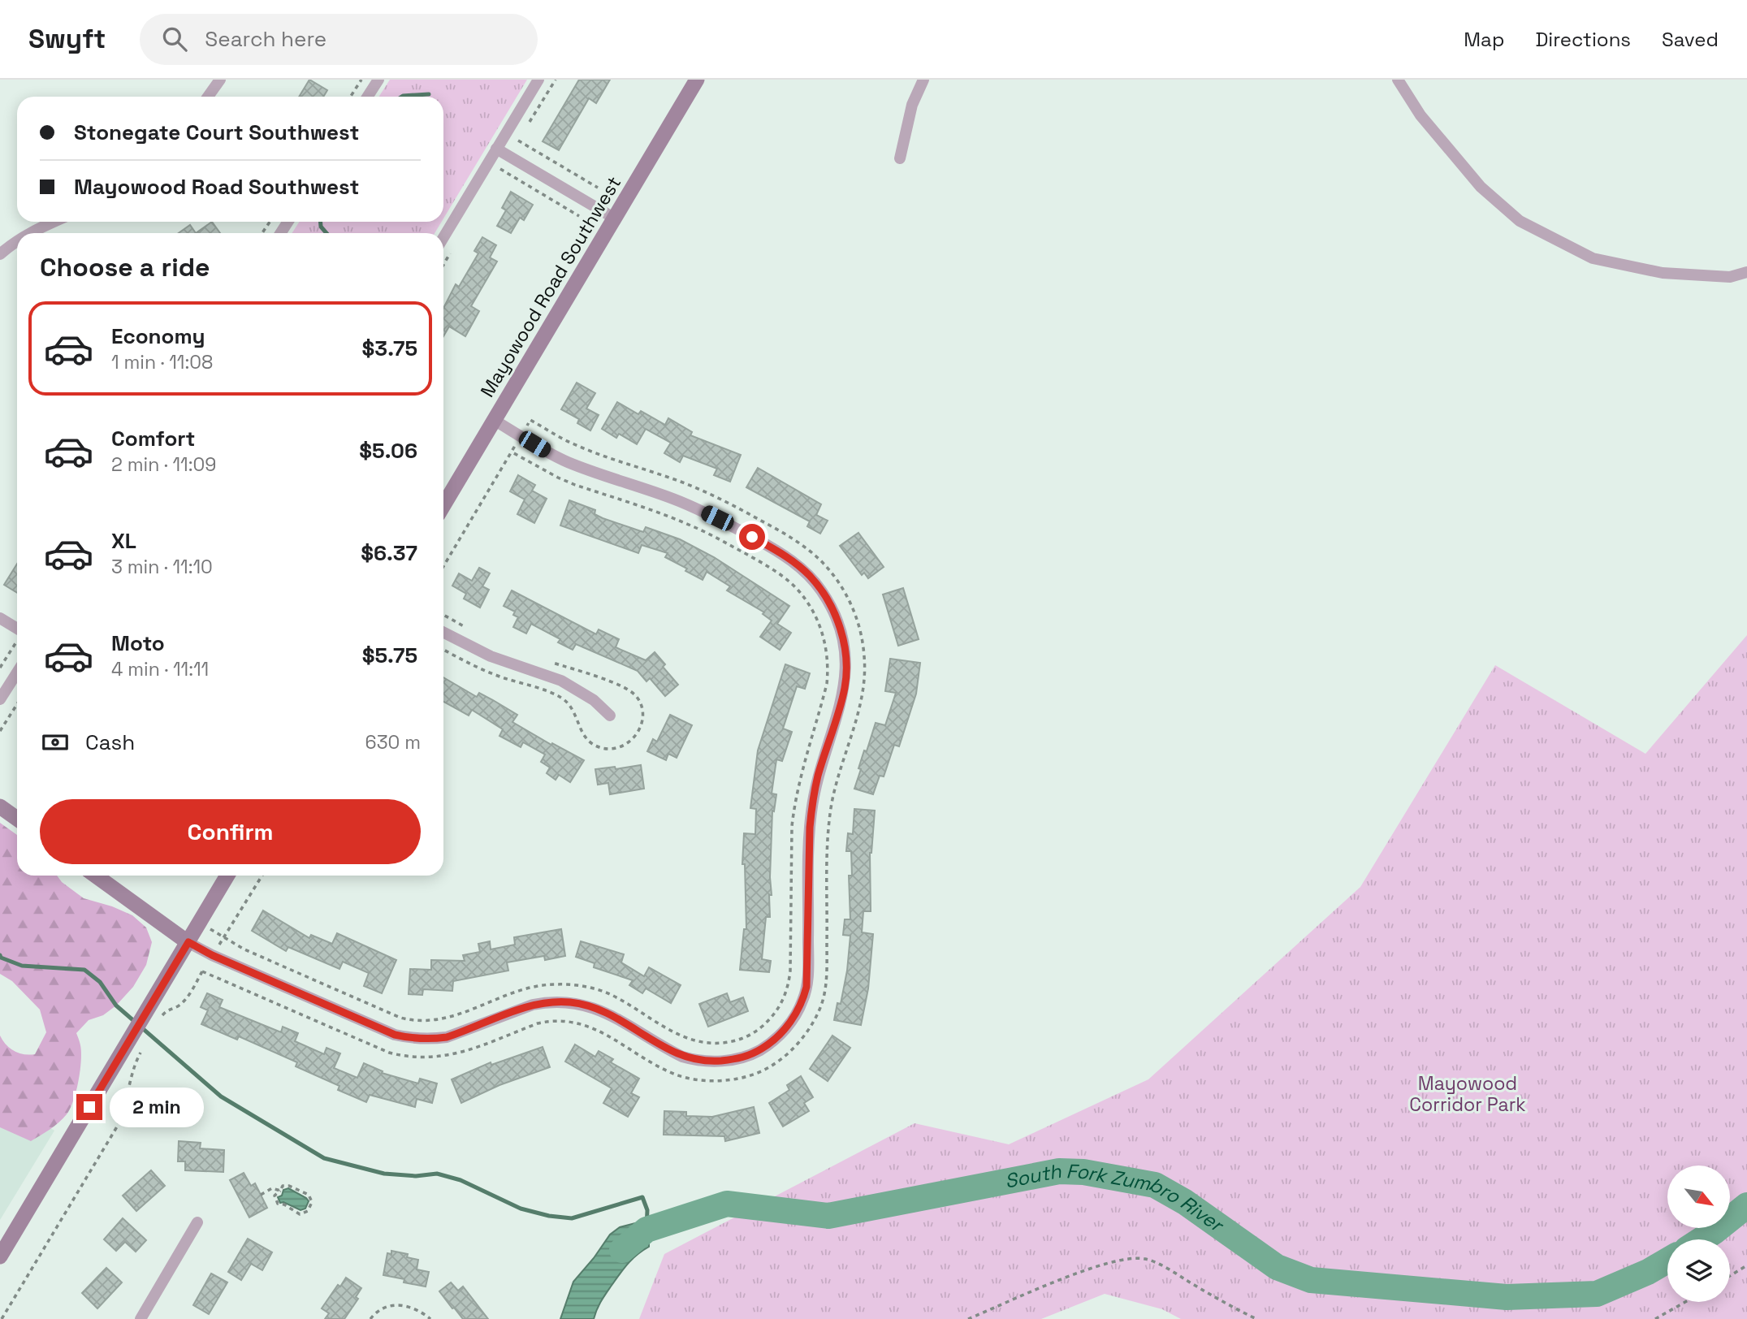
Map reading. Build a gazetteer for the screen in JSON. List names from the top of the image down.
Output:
{
  "streets": {
    "street": ["Mayowood Road Southwest"]
  },
  "water": ["South Fork Zumbro River"],
  "parks": ["Mayowood Corridor Park"],
  "north": "bottom right",
  "page": {
    "header": "Swyft",
    "search": "Search here",
    "nav": ["Map", "Directions", "Saved"],
    "banner": ["Stonegate Court Southwest", "Mayowood Road Southwest"],
    "heading": "Choose a ride",
    "list": [
      {
        "name": "Economy",
        "note": "1 min · 11:08",
        "value": "$3.75"
      },
      {
        "name": "Comfort",
        "note": "2 min · 11:09",
        "value": "$5.06"
      },
      {
        "name": "XL",
        "note": "3 min · 11:10",
        "value": "$6.37"
      },
      {
        "name": "Moto",
        "note": "4 min · 11:11",
        "value": "$5.75"
      }
    ],
    "pay": ["Cash", "630 m"],
    "buttons": "Confirm",
    "bubble": "2 min"
  }
}
